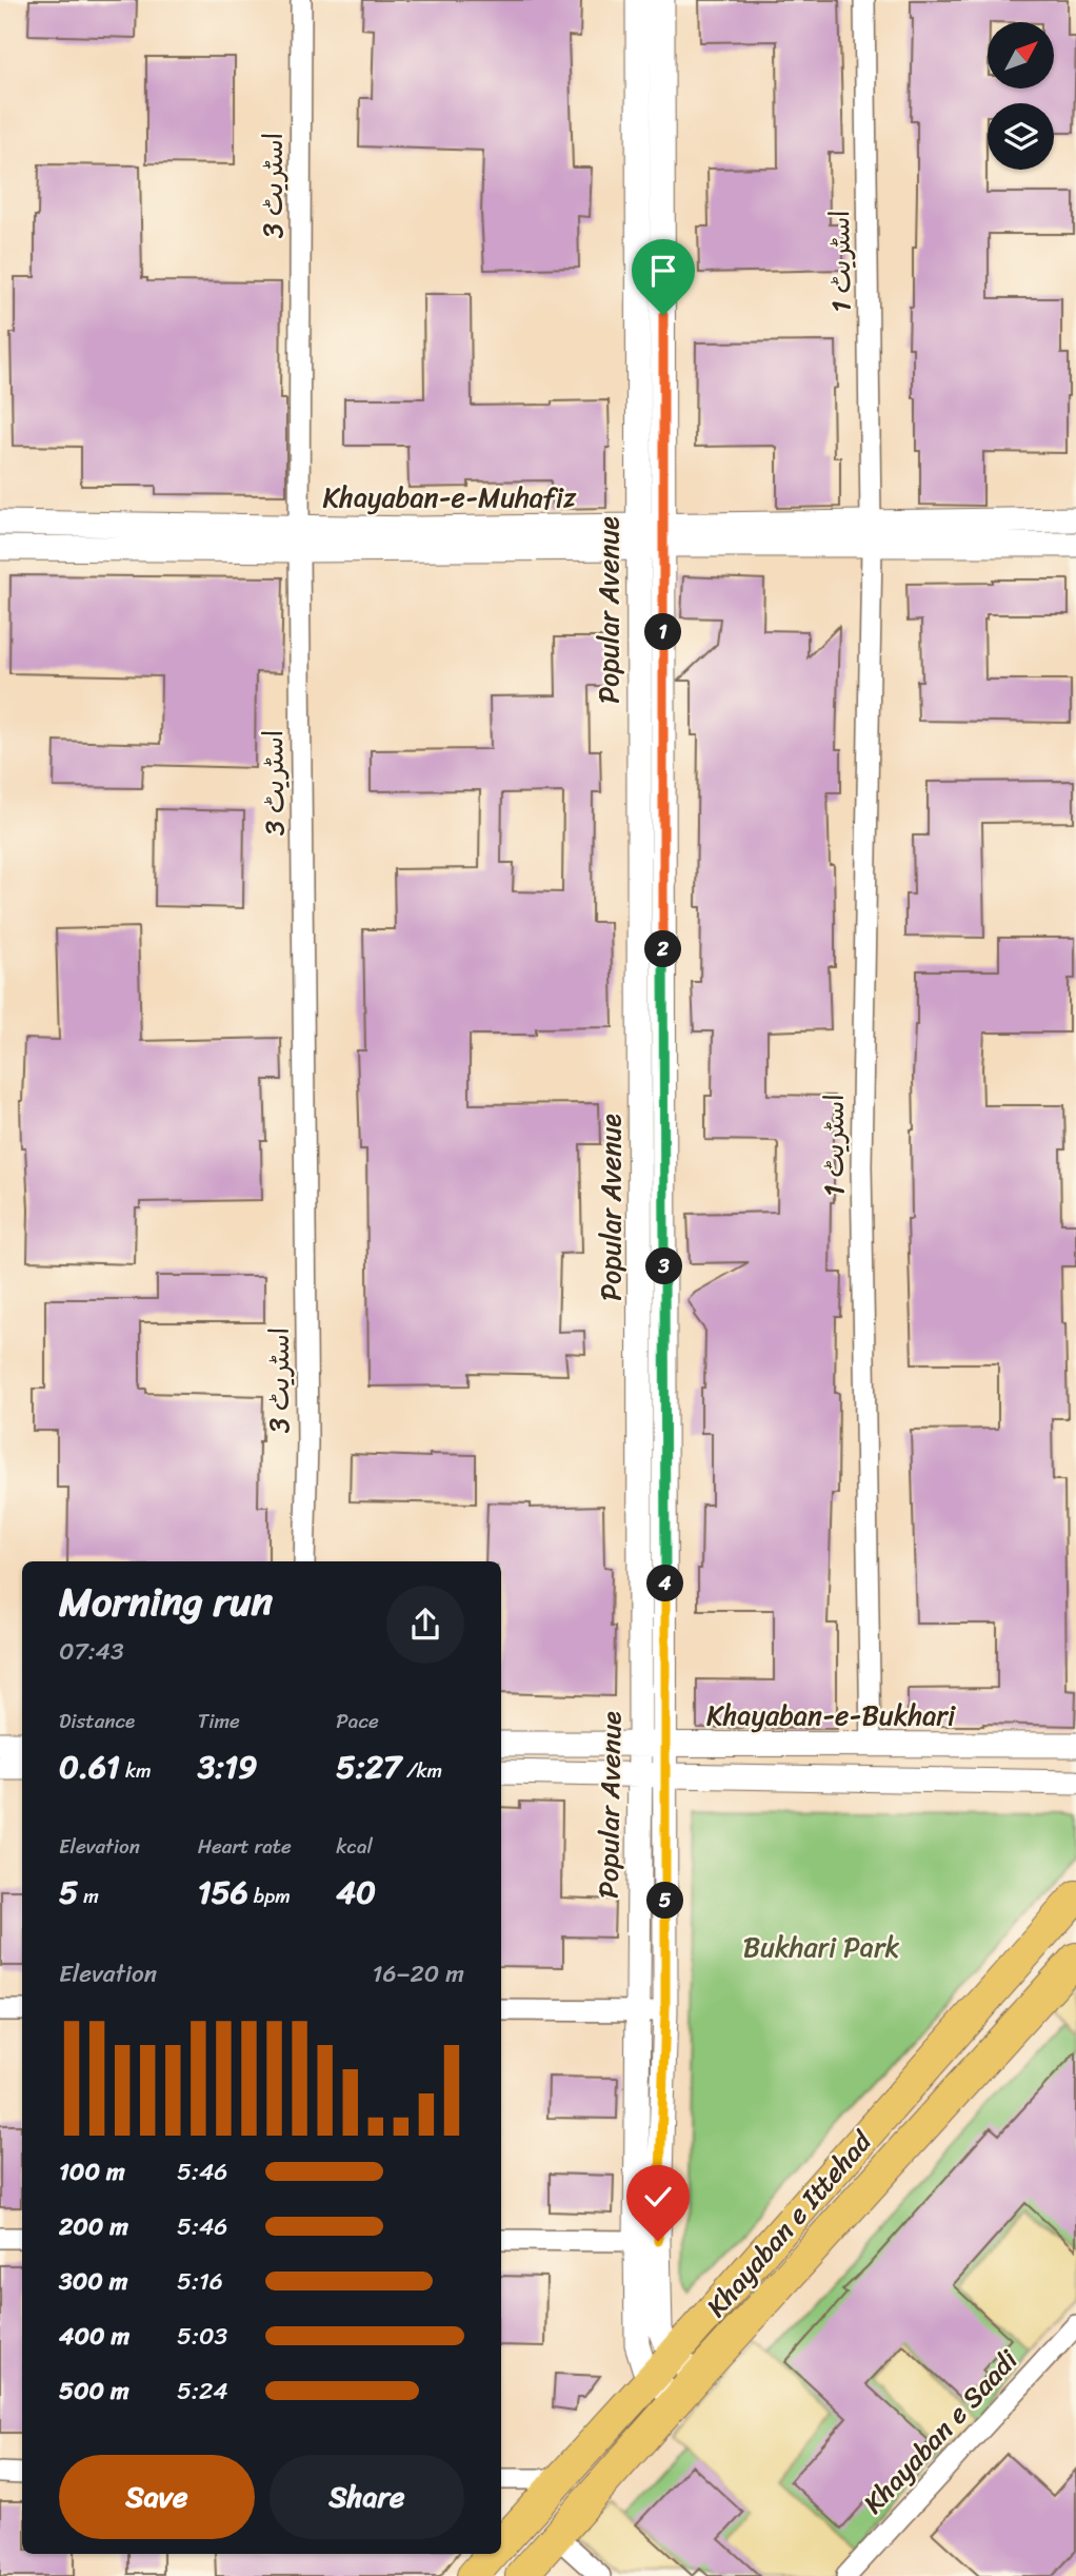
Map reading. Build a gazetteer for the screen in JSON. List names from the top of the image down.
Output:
{
  "streets": {
    "main road": ["Khayaban e Ittehad"],
    "street": [
      "اسٹریٹ 3",
      "اسٹریٹ 1",
      "Khayaban-e-Muhafiz",
      "Popular Avenue",
      "Khayaban-e-Bukhari",
      "Khayaban e Saadi"
    ]
  },
  "crossings": [
    ["اسٹریٹ 3", "Khayaban-e-Muhafiz"],
    ["اسٹریٹ 1", "Khayaban-e-Muhafiz"],
    ["اسٹریٹ 1", "Khayaban-e-Bukhari"],
    ["Khayaban-e-Muhafiz", "Popular Avenue"],
    ["Popular Avenue", "Khayaban-e-Bukhari"],
    ["Popular Avenue", "Khayaban e Ittehad"]
  ],
  "parks": ["Bukhari Park"],
  "north": "top right",
  "page": {
    "pins": [
      "1",
      "2",
      "3",
      "4",
      "5"
    ],
    "heading": ["Morning run", "07:43"],
    "stats": [
      ["Distance", "0.61 km"],
      ["Time", "3:19"],
      ["Pace", "5:27 /km"],
      ["Elevation", "5 m"],
      ["Heart rate", "156 bpm"],
      ["kcal", "40"]
    ],
    "chart": ["Elevation", "16–20 m"],
    "list": [
      {
        "name": "100 m",
        "note": "5:46"
      },
      {
        "name": "200 m",
        "note": "5:46"
      },
      {
        "name": "300 m",
        "note": "5:16"
      },
      {
        "name": "400 m",
        "note": "5:03"
      },
      {
        "name": "500 m",
        "note": "5:24"
      }
    ],
    "buttons": ["Save", "Share"]
  }
}
